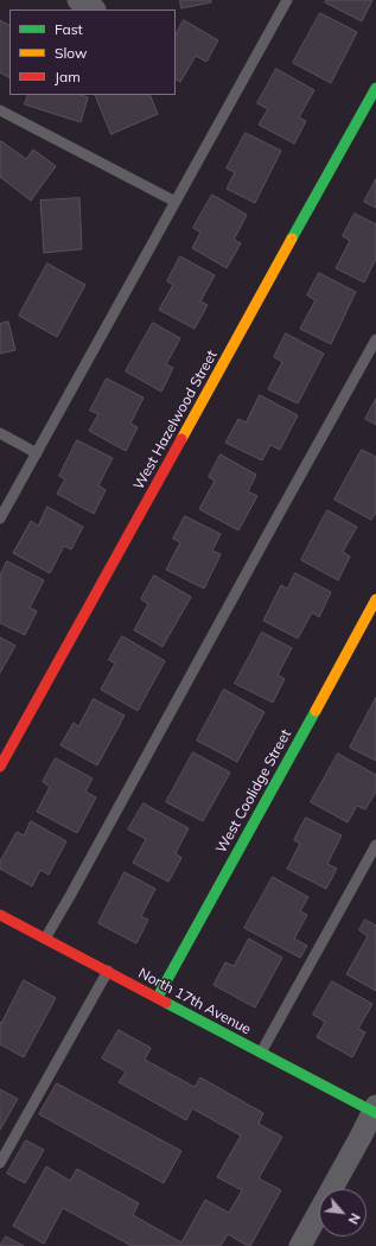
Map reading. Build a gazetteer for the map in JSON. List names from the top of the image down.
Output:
{
  "streets": {
    "street": ["West Hazelwood Street", "West Coolidge Street", "North 17th Avenue"]
  },
  "crossings": [
    ["West Coolidge Street", "North 17th Avenue"]
  ],
  "legend": ["Fast", "Slow", "Jam"],
  "north": "bottom right"
}
